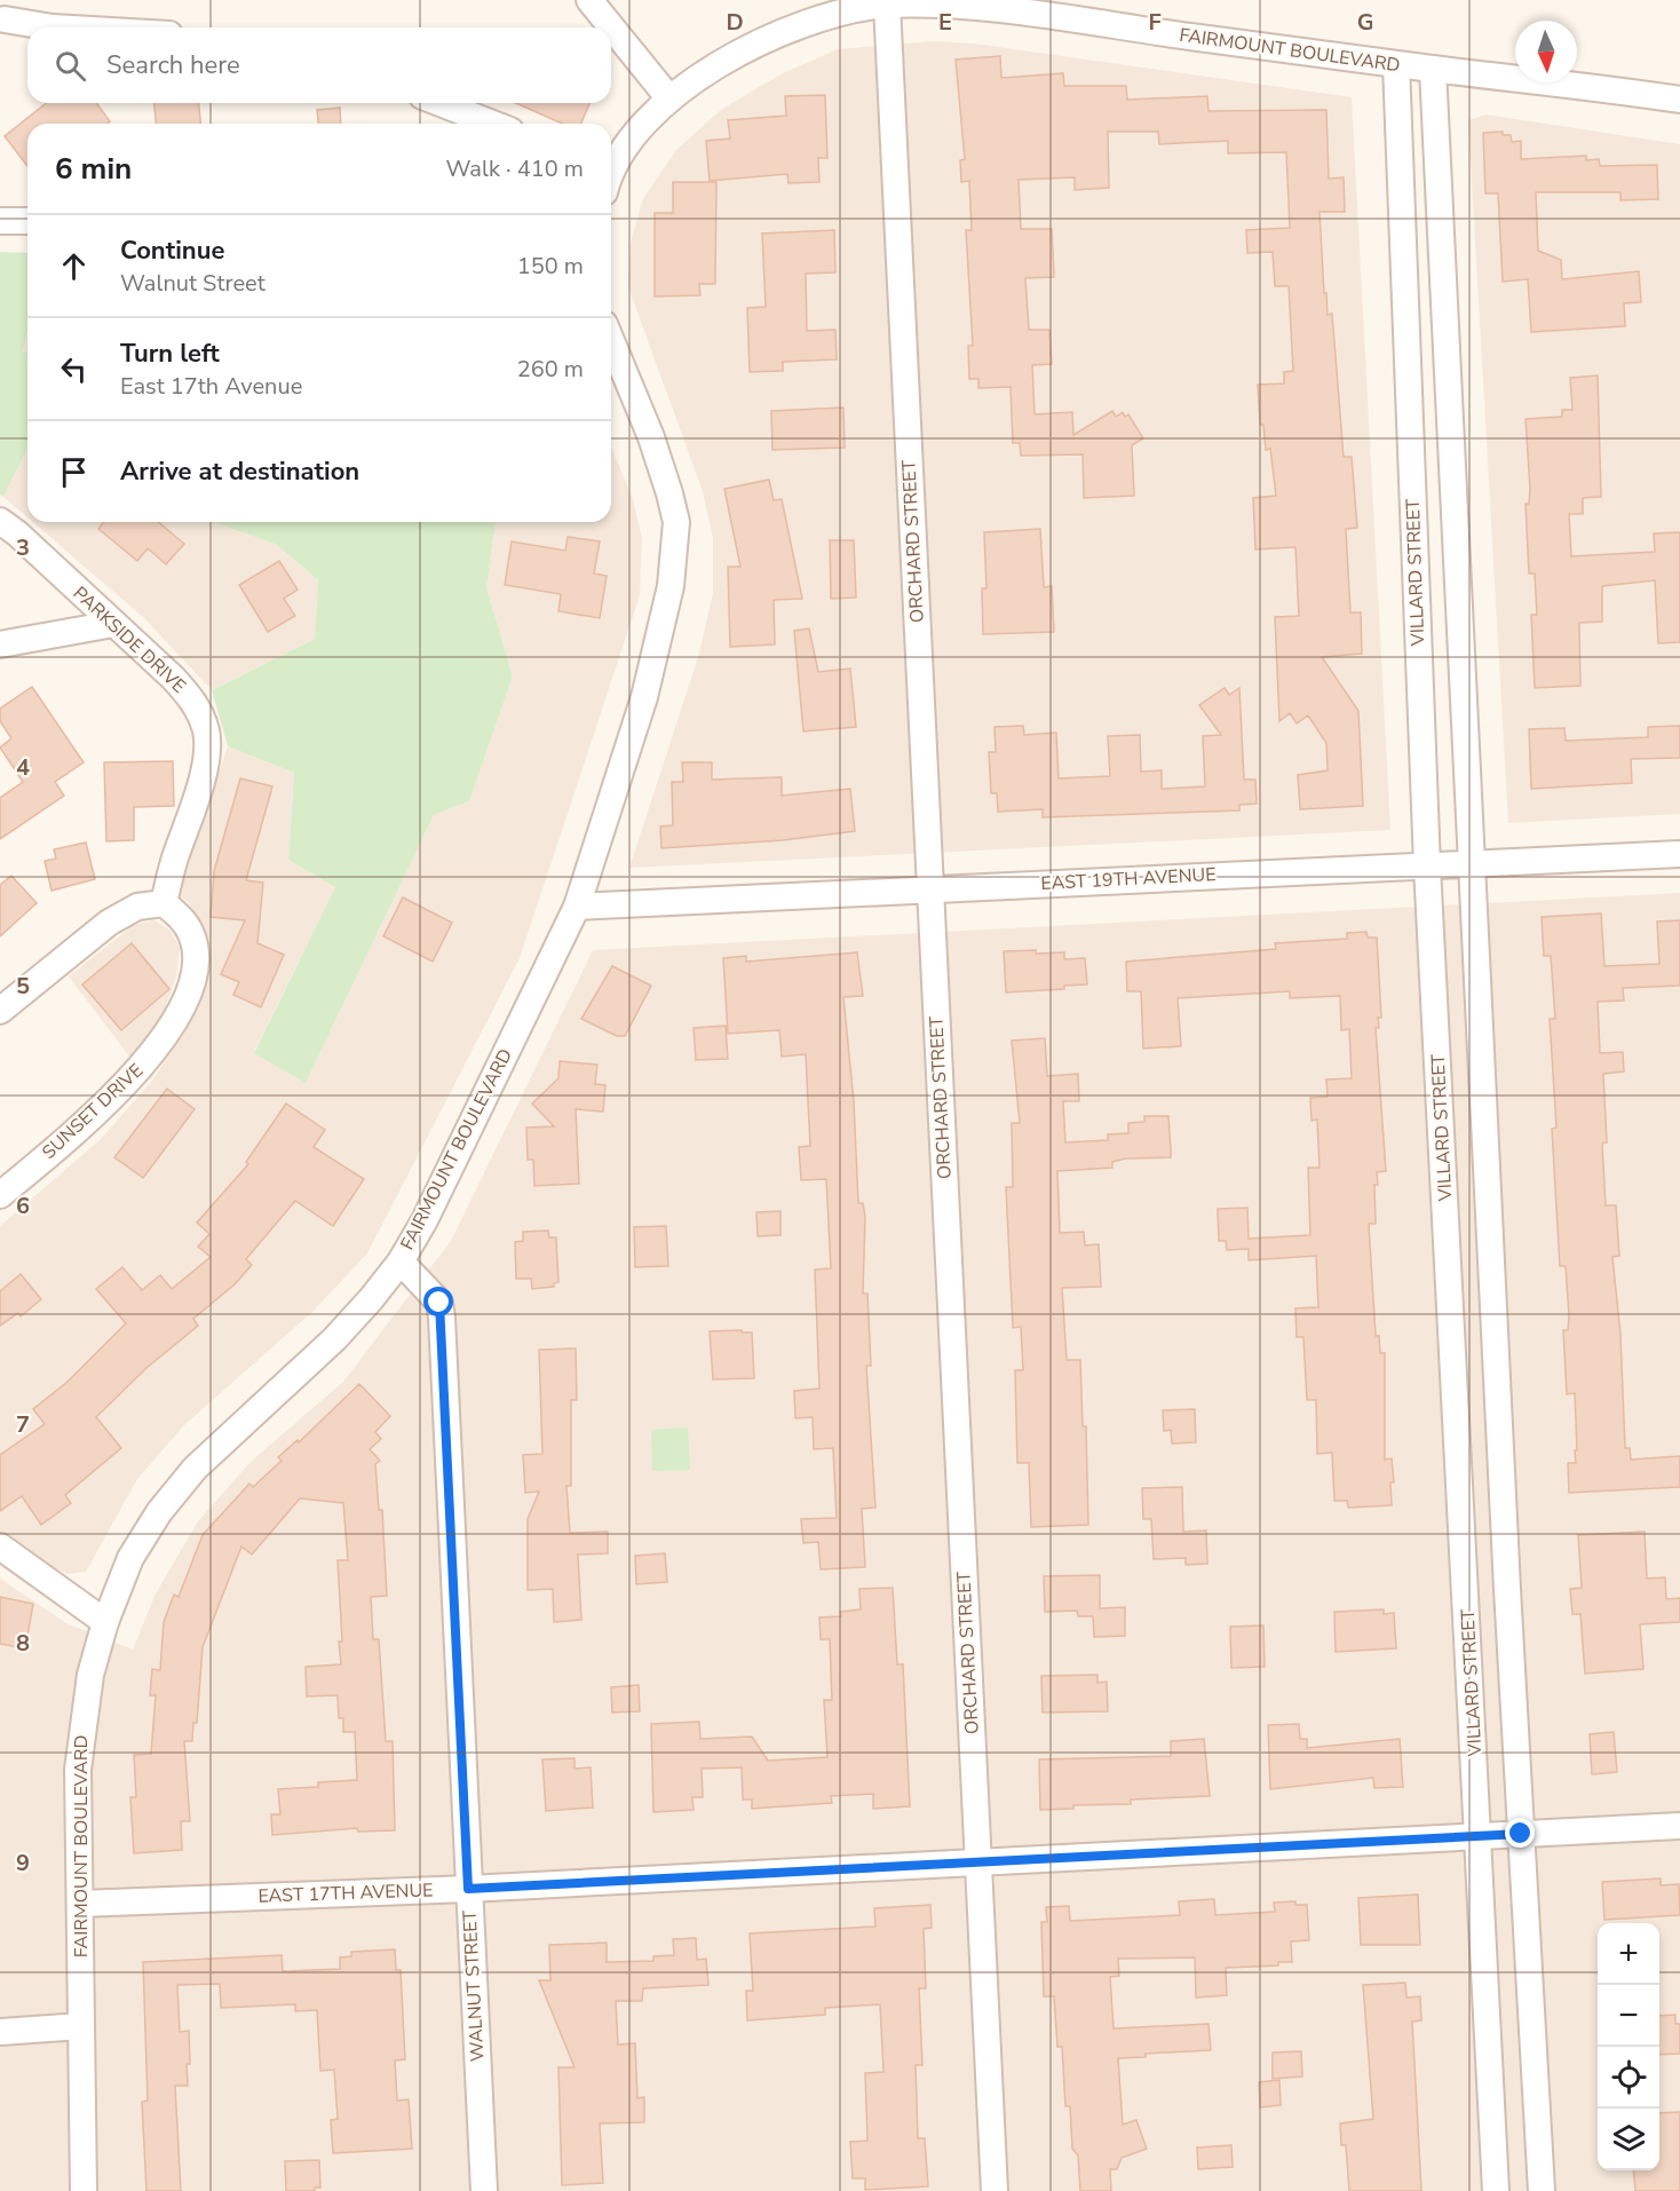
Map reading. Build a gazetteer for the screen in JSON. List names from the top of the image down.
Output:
{
  "streets": {
    "street": [
      "FAIRMOUNT BOULEVARD",
      "ORCHARD STREET",
      "VILLARD STREET",
      "PARKSIDE DRIVE",
      "EAST 19TH AVENUE",
      "SUNSET DRIVE",
      "EAST 17TH AVENUE",
      "WALNUT STREET"
    ]
  },
  "crossings": [
    ["FAIRMOUNT BOULEVARD", "ORCHARD STREET"],
    ["FAIRMOUNT BOULEVARD", "VILLARD STREET"],
    ["FAIRMOUNT BOULEVARD", "EAST 19TH AVENUE"],
    ["FAIRMOUNT BOULEVARD", "EAST 17TH AVENUE"],
    ["FAIRMOUNT BOULEVARD", "WALNUT STREET"],
    ["ORCHARD STREET", "EAST 19TH AVENUE"],
    ["ORCHARD STREET", "EAST 17TH AVENUE"],
    ["VILLARD STREET", "EAST 19TH AVENUE"],
    ["VILLARD STREET", "EAST 17TH AVENUE"],
    ["PARKSIDE DRIVE", "SUNSET DRIVE"],
    ["EAST 17TH AVENUE", "WALNUT STREET"]
  ],
  "north": "bottom",
  "page": {
    "search": "Search here",
    "heading": ["6 min", "Walk · 410 m"],
    "list": [
      ["Continue", "Walnut Street", "150 m"],
      ["Turn left", "East 17th Avenue", "260 m"],
      "Arrive at destination"
    ],
    "map_buttons": ["+", "−"]
  },
  "grid": {
    "columns": [
      "D",
      "E",
      "F",
      "G"
    ],
    "rows": [
      "3",
      "4",
      "5",
      "6",
      "7",
      "8",
      "9"
    ]
  }
}
